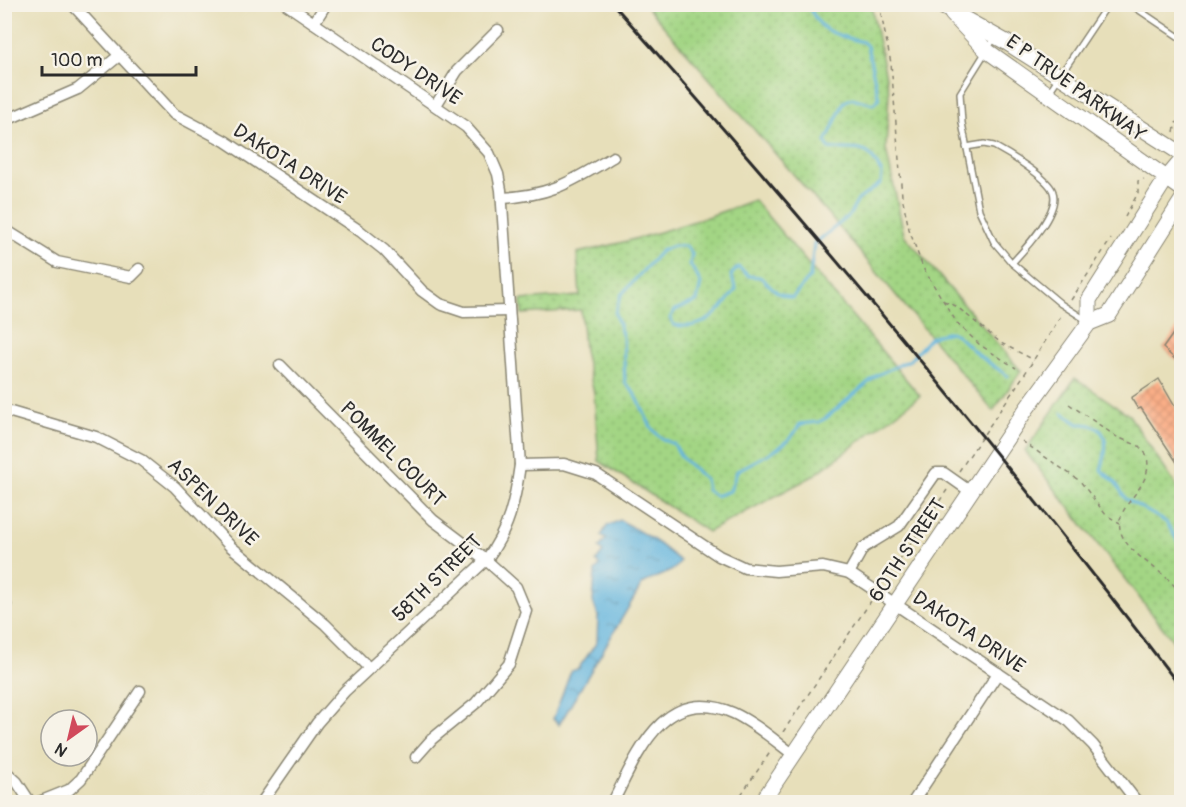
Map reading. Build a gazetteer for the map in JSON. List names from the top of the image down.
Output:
{
  "streets": {
    "main road": ["E P TRUE PARKWAY", "60TH STREET"],
    "street": [
      "CODY DRIVE",
      "DAKOTA DRIVE",
      "POMMEL COURT",
      "ASPEN DRIVE",
      "58TH STREET"
    ]
  },
  "crossings": [
    ["CODY DRIVE", "58TH STREET"],
    ["E P TRUE PARKWAY", "60TH STREET"],
    ["DAKOTA DRIVE", "60TH STREET"],
    ["DAKOTA DRIVE", "58TH STREET"],
    ["POMMEL COURT", "58TH STREET"],
    ["ASPEN DRIVE", "58TH STREET"]
  ],
  "scale_bar": "100 m",
  "north": "bottom left"
}
